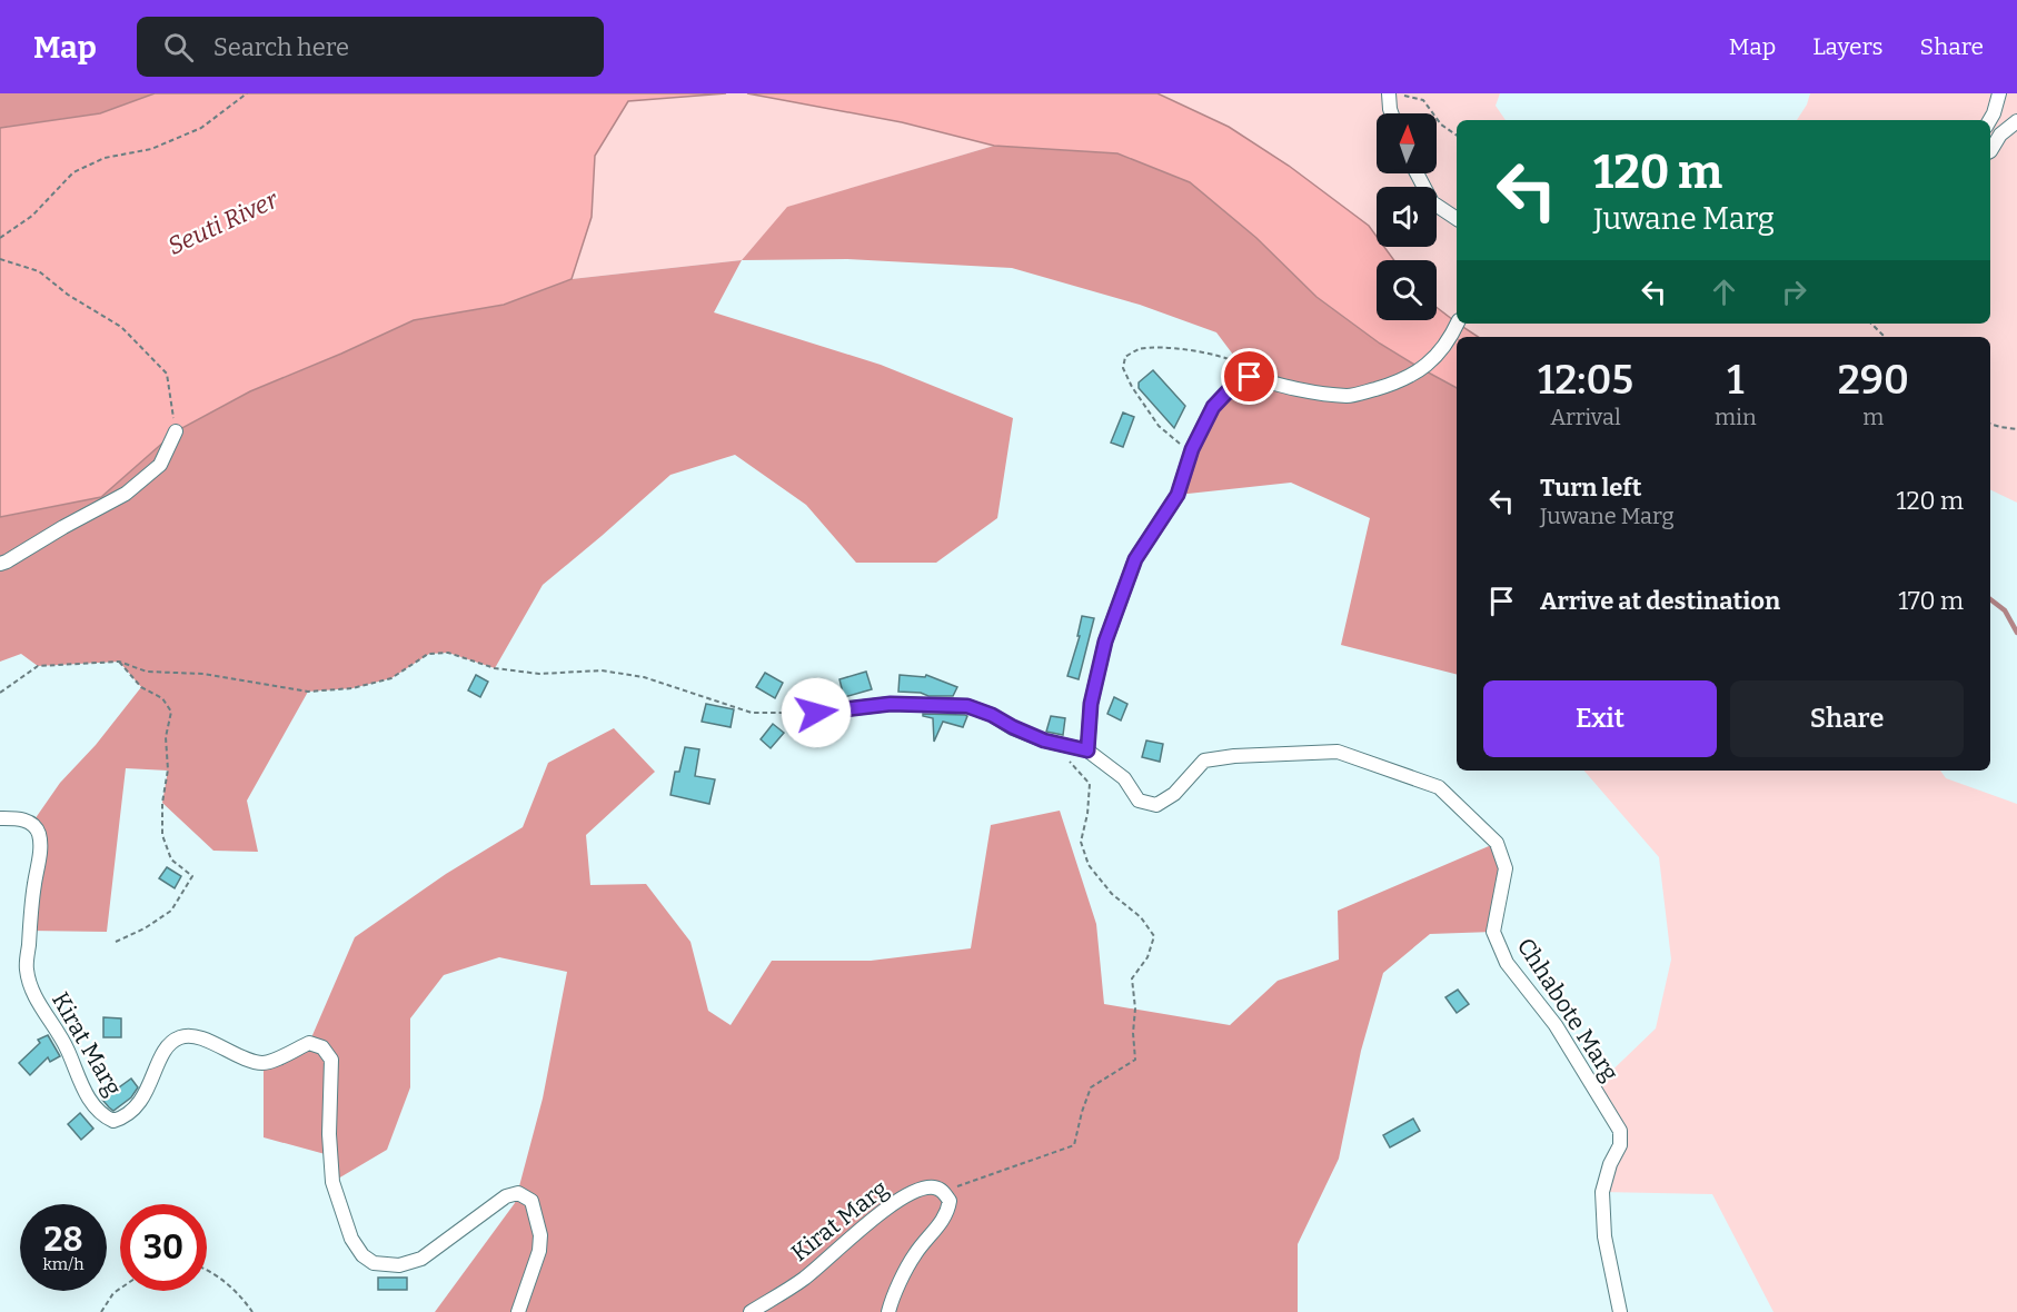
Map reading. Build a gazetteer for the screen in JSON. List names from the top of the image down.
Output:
{
  "streets": {
    "street": ["Chhabote Marg", "Kirat Marg"]
  },
  "water": ["Seuti River"],
  "north": "top",
  "page": {
    "header": "Map",
    "search": "Search here",
    "nav": ["Map", "Layers", "Share"],
    "turn": ["120 m", "Juwane Marg"],
    "eta": [
      "12:05",
      "Arrival",
      "1",
      "min",
      "290",
      "m"
    ],
    "list": [
      {
        "name": "Turn left",
        "note": "Juwane Marg",
        "value": "120 m"
      },
      {
        "name": "Arrive at destination",
        "value": "170 m"
      }
    ],
    "buttons": ["Exit", "Share"],
    "speed": "28 km/h",
    "limit": "30"
  }
}
